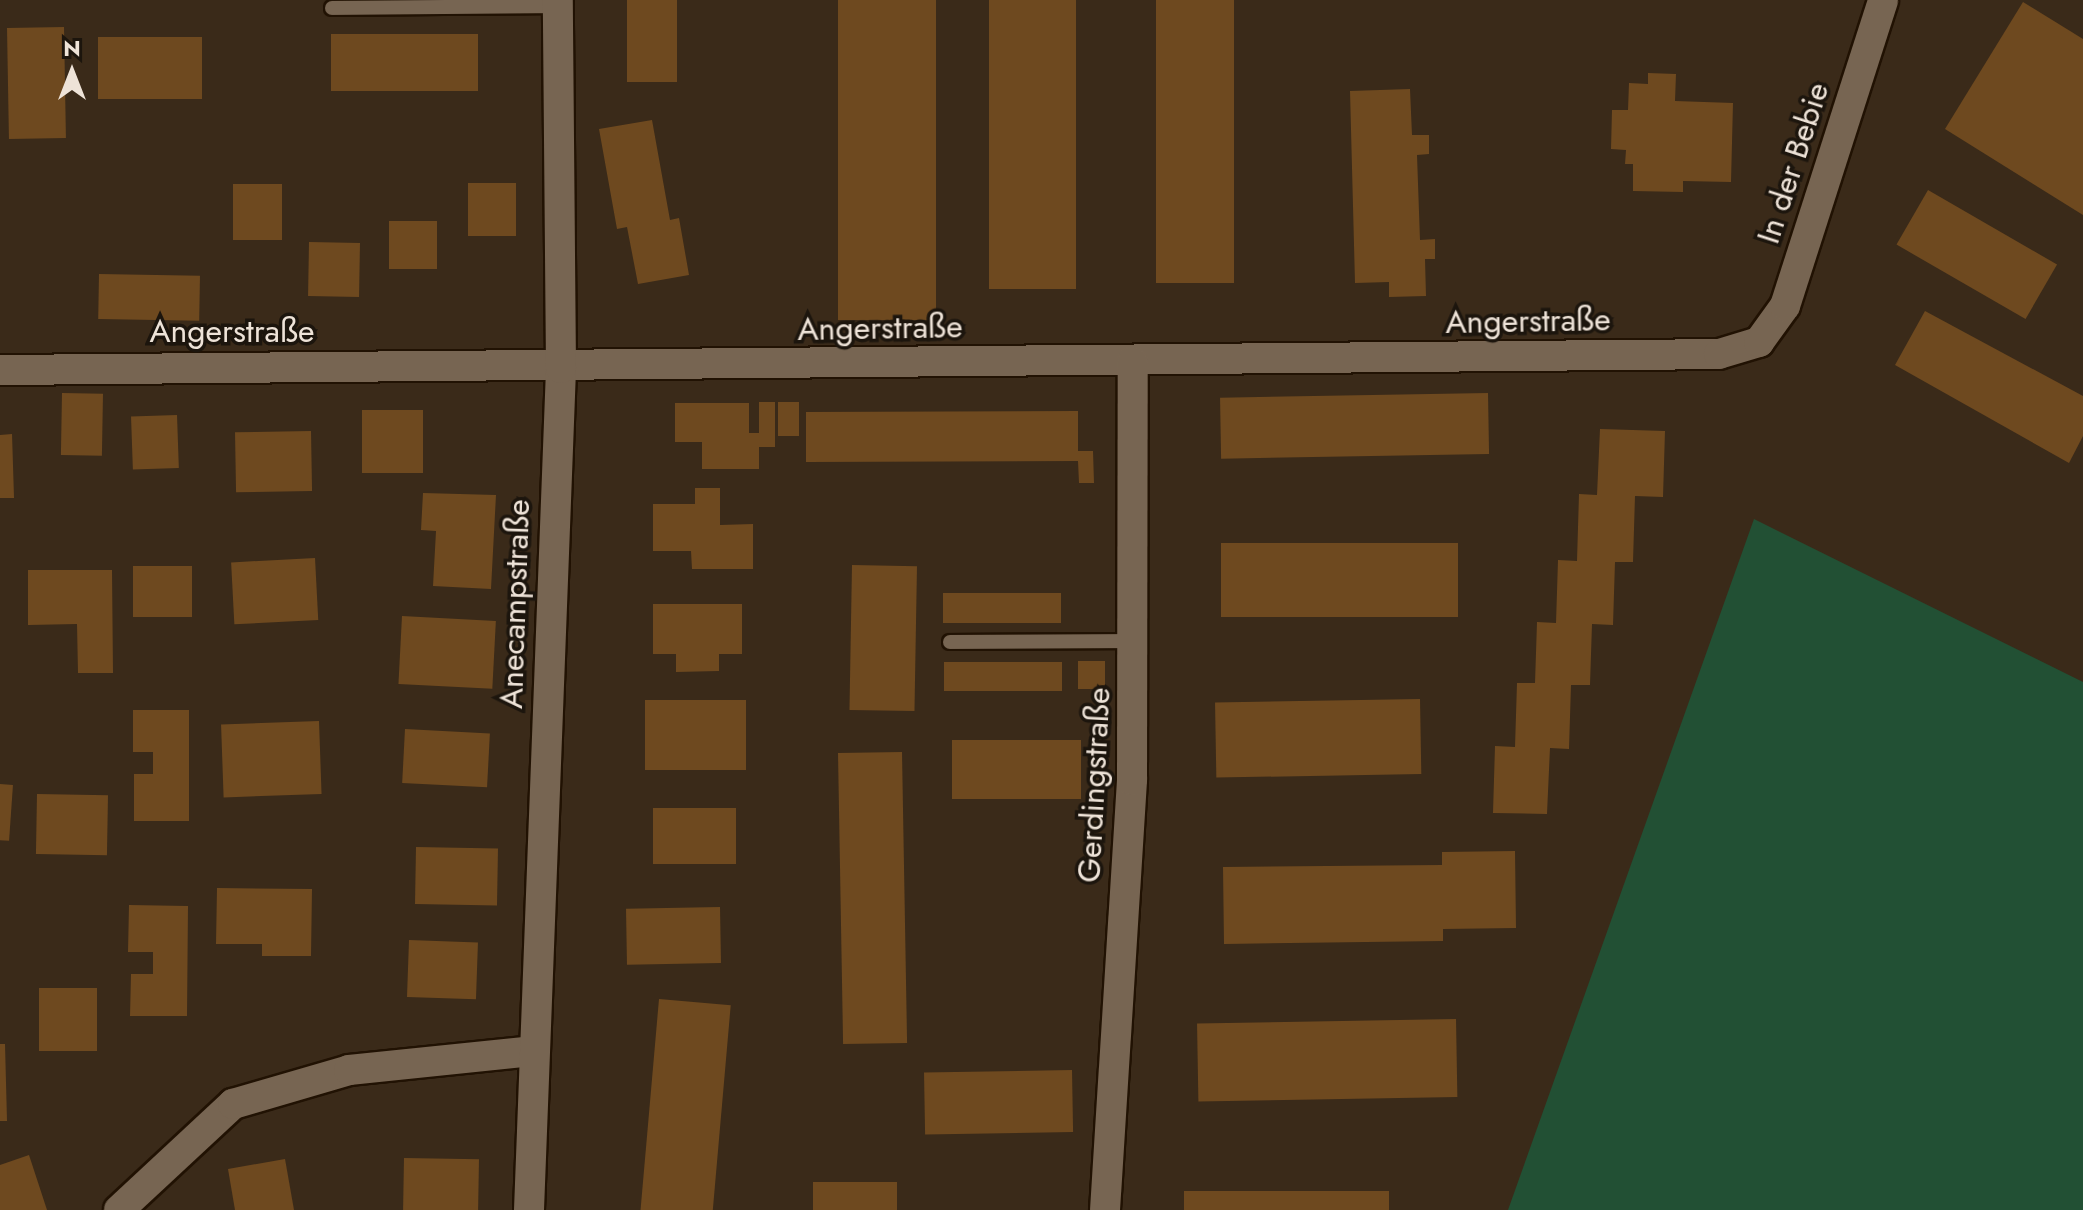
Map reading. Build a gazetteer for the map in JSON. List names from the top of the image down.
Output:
{
  "streets": {
    "street": [
      "In der Bebie",
      "Angerstraße",
      "Anecampstraße",
      "Gerdingstraße"
    ]
  },
  "crossings": [
    ["In der Bebie", "Angerstraße"],
    ["Angerstraße", "Anecampstraße"],
    ["Angerstraße", "Gerdingstraße"]
  ],
  "north": "top"
}
